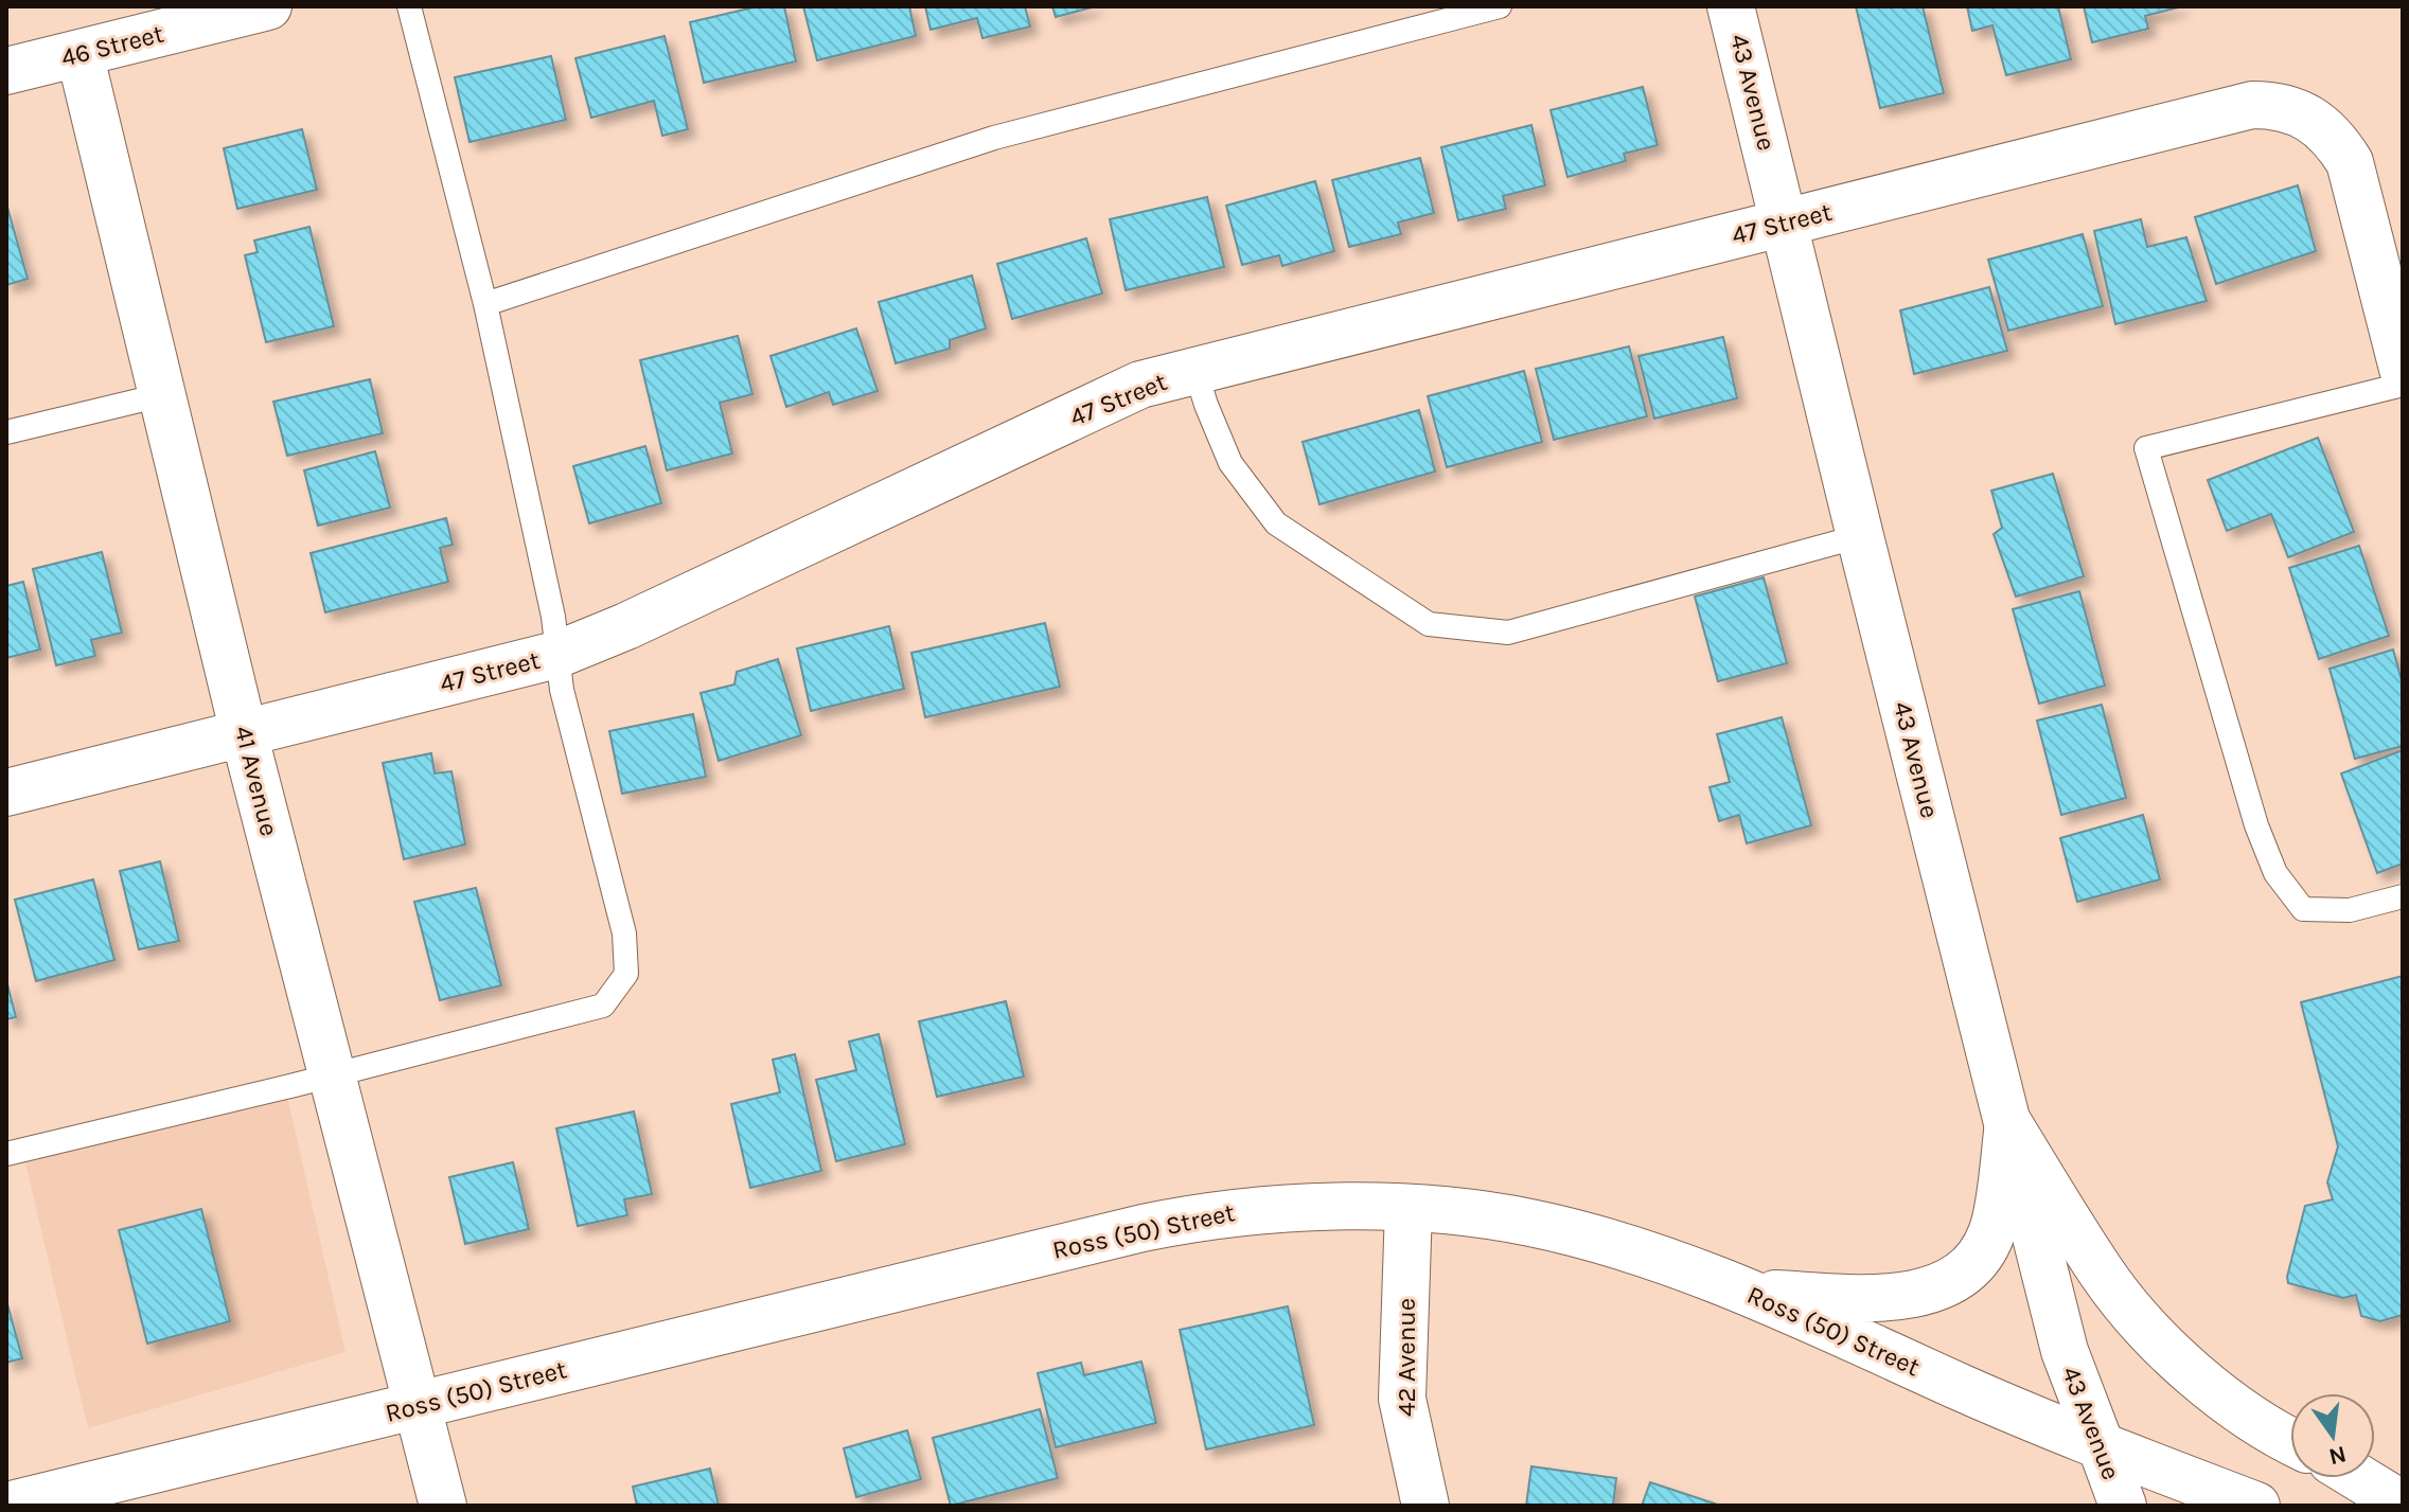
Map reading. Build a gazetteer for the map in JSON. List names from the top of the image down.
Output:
{
  "streets": {
    "street": [
      "46 Street",
      "43 Avenue",
      "47 Street",
      "41 Avenue",
      "Ross (50) Street",
      "42 Avenue"
    ]
  },
  "crossings": [
    ["46 Street", "41 Avenue"],
    ["43 Avenue", "47 Street"],
    ["43 Avenue", "Ross (50) Street"],
    ["47 Street", "41 Avenue"],
    ["41 Avenue", "Ross (50) Street"],
    ["Ross (50) Street", "42 Avenue"]
  ],
  "north": "bottom"
}
